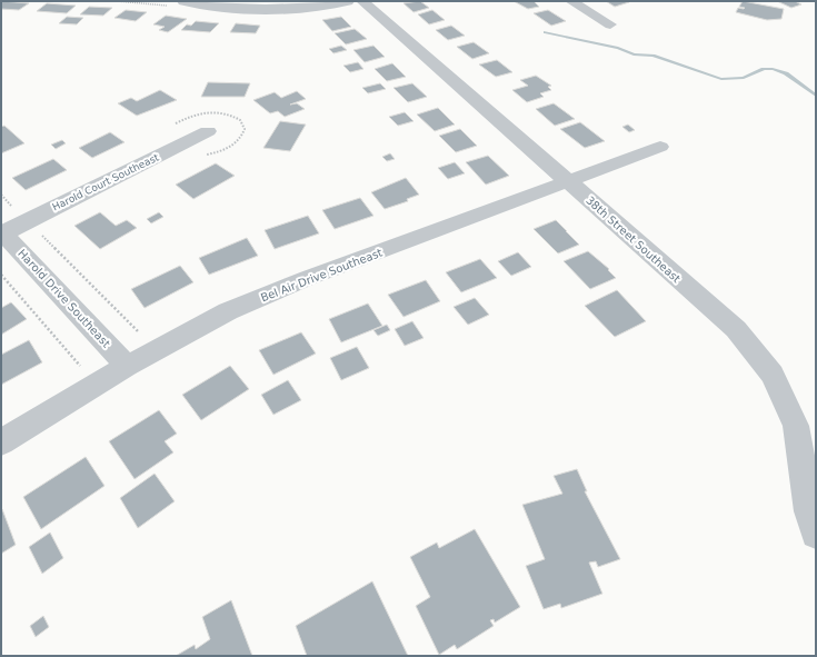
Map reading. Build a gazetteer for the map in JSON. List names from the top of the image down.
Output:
{
  "streets": {
    "street": [
      "Harold Court Southeast",
      "38th Street Southeast",
      "Bel Air Drive Southeast",
      "Harold Drive Southeast"
    ]
  },
  "crossings": [
    ["Harold Court Southeast", "Harold Drive Southeast"],
    ["38th Street Southeast", "Bel Air Drive Southeast"],
    ["Bel Air Drive Southeast", "Harold Drive Southeast"]
  ]
}
